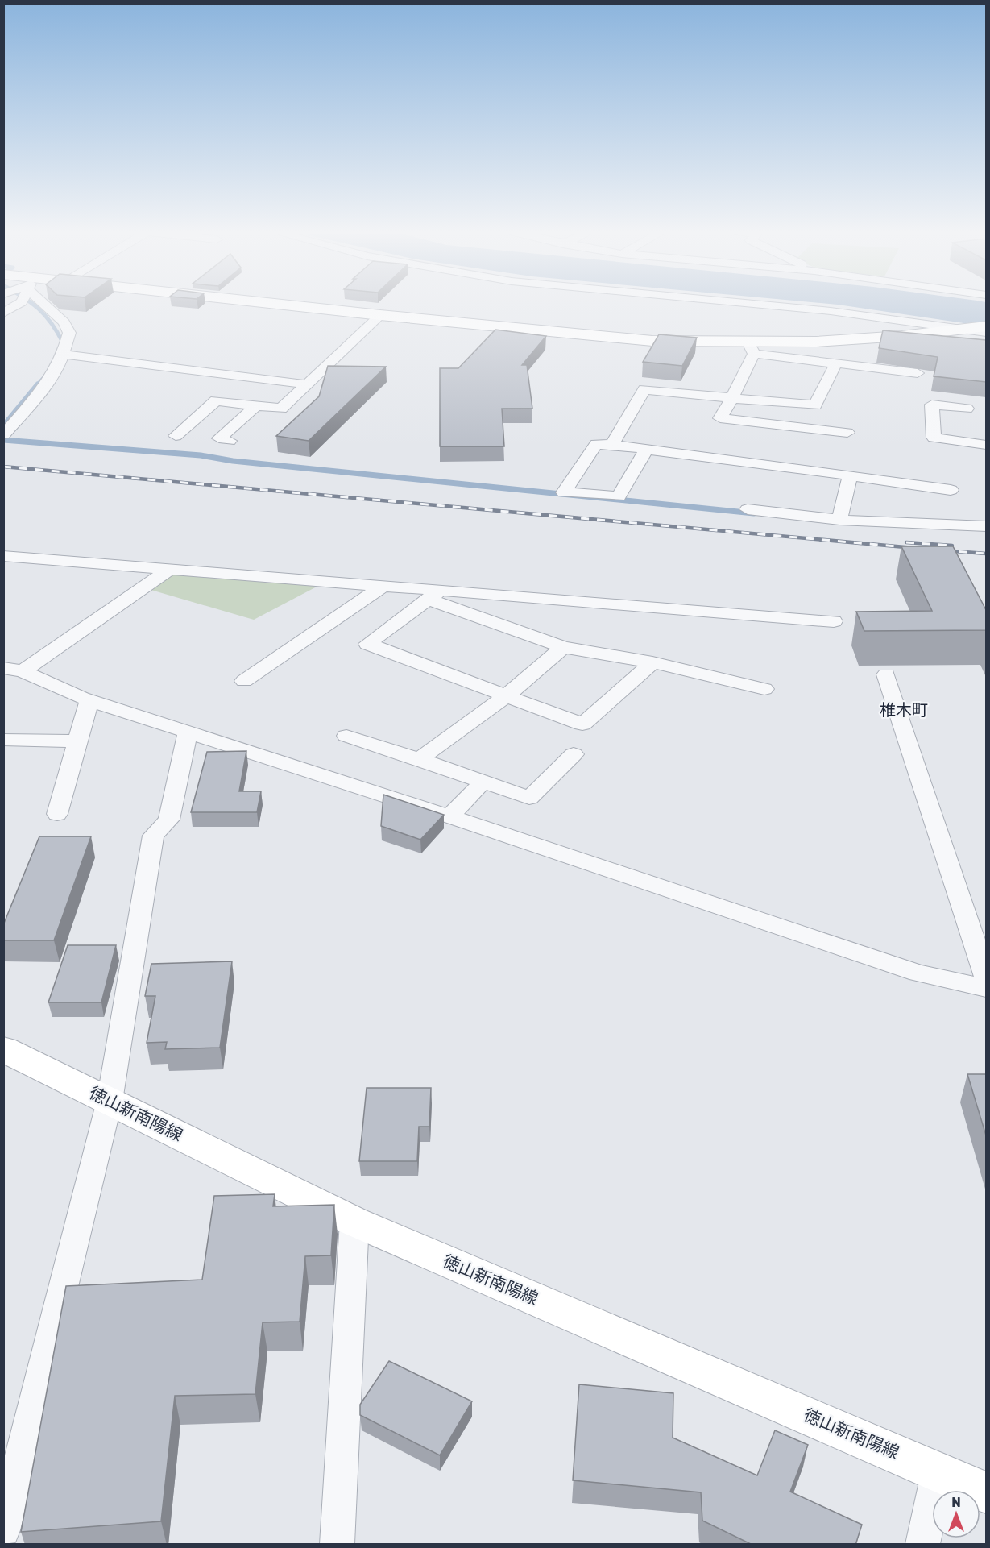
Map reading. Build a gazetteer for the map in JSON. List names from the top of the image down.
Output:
{
  "streets": {
    "main road": ["徳山新南陽線"]
  },
  "districts": ["椎木町"],
  "north": "top"
}
